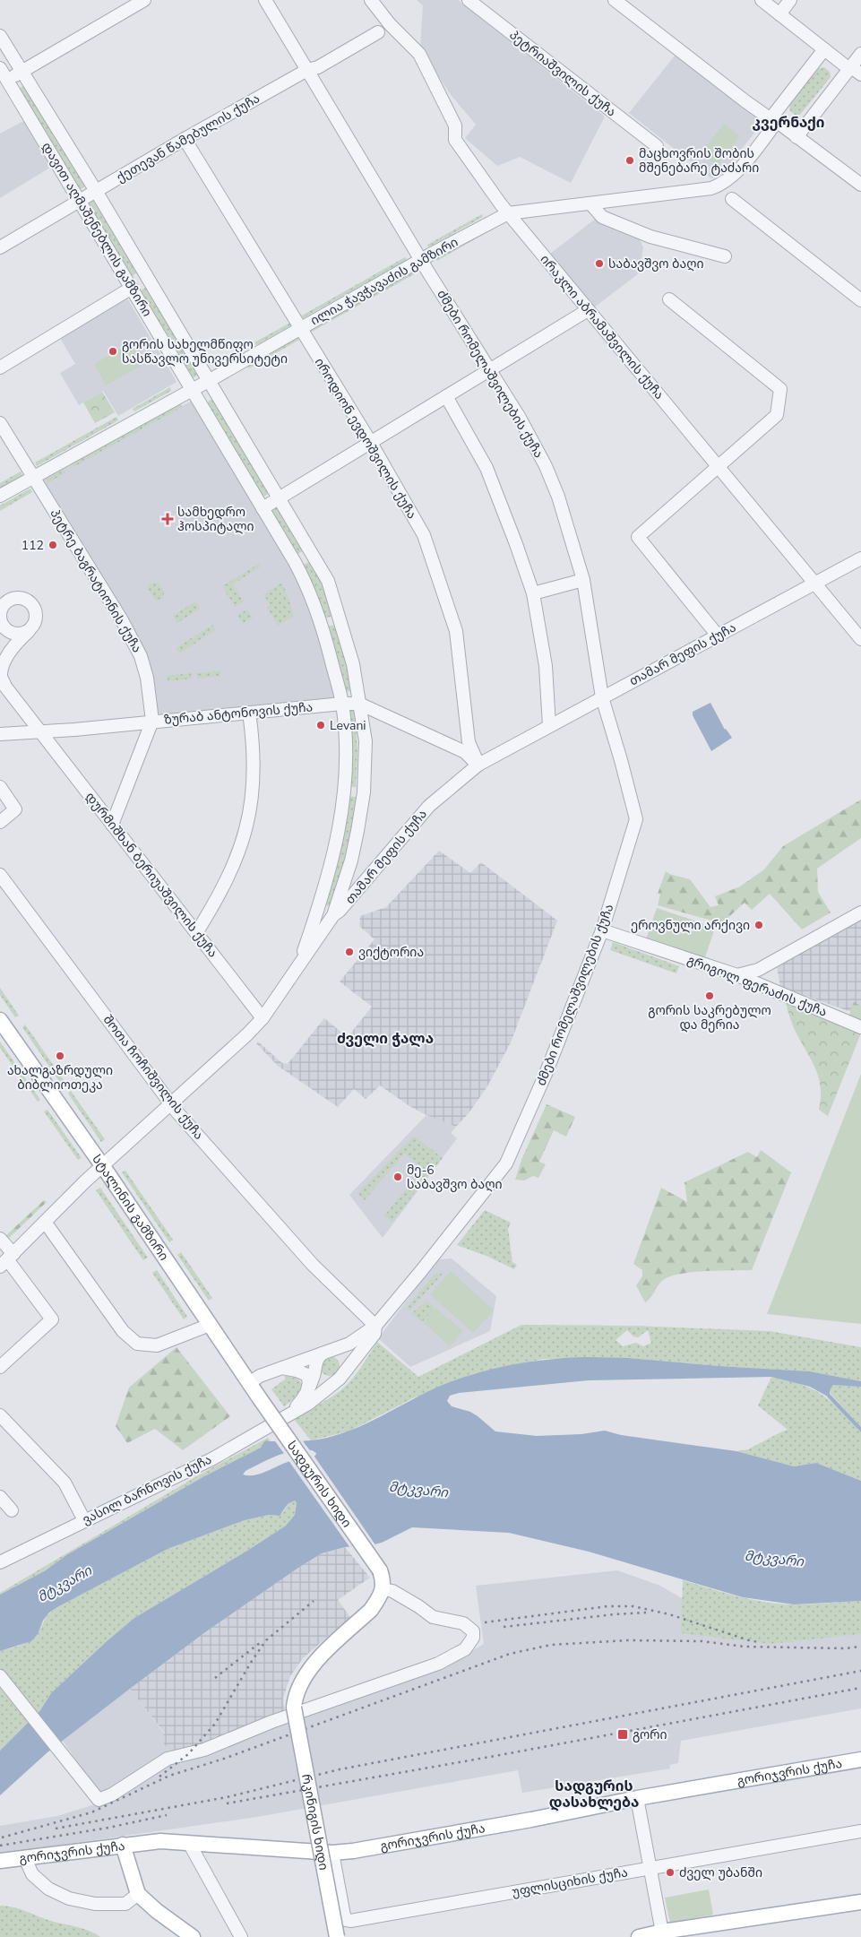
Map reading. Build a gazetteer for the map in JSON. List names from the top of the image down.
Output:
{
  "streets": {
    "main road": [
      "სტალინის გამზირი",
      "სადგურის ხიდი",
      "გორიჯვრის ქუჩა",
      "რკინიგის ხიდი"
    ],
    "street": [
      "პეტრიაშვილის ქუჩა",
      "ქეთევან წამებულის ქუჩა",
      "დავით აღმაშენებლის გამზირი",
      "ილია ჭავჭავაძის გამზირი",
      "ირაკლი აბრამაშვილის ქუჩა",
      "ძმები რომელაშვილების ქუჩა",
      "იროდიონ ევდოშვილის ქუჩა",
      "პეტრე ბაგრატიონის ქუჩა",
      "თამარ მეფის ქუჩა",
      "ზურაბ ანტონოვის ქუჩა",
      "დურმიშხან ბერიუაშვილის ქუჩა",
      "გრიგოლ ფერაძის ქუჩა",
      "შოთა ჩოჩიშვილის ქუჩა",
      "ვასილ ბარნოვის ქუჩა",
      "უფლისციხის ქუჩა"
    ]
  },
  "crossings": [
    ["ქეთევან წამებულის ქუჩა", "დავით აღმაშენებლის გამზირი"],
    ["ქეთევან წამებულის ქუჩა", "ძმები რომელაშვილების ქუჩა"],
    ["ქეთევან წამებულის ქუჩა", "იროდიონ ევდოშვილის ქუჩა"],
    ["დავით აღმაშენებლის გამზირი", "ილია ჭავჭავაძის გამზირი"],
    ["დავით აღმაშენებლის გამზირი", "თამარ მეფის ქუჩა"],
    ["დავით აღმაშენებლის გამზირი", "ზურაბ ანტონოვის ქუჩა"],
    ["ილია ჭავჭავაძის გამზირი", "ირაკლი აბრამაშვილის ქუჩა"],
    ["ილია ჭავჭავაძის გამზირი", "ძმები რომელაშვილების ქუჩა"],
    ["ილია ჭავჭავაძის გამზირი", "იროდიონ ევდოშვილის ქუჩა"],
    ["ილია ჭავჭავაძის გამზირი", "პეტრე ბაგრატიონის ქუჩა"],
    ["ირაკლი აბრამაშვილის ქუჩა", "თამარ მეფის ქუჩა"],
    ["ძმები რომელაშვილების ქუჩა", "თამარ მეფის ქუჩა"],
    ["ძმები რომელაშვილების ქუჩა", "გრიგოლ ფერაძის ქუჩა"],
    ["ძმები რომელაშვილების ქუჩა", "შოთა ჩოჩიშვილის ქუჩა"],
    ["ძმები რომელაშვილების ქუჩა", "სტალინის გამზირი"],
    ["ძმები რომელაშვილების ქუჩა", "ვასილ ბარნოვის ქუჩა"],
    ["იროდიონ ევდოშვილის ქუჩა", "თამარ მეფის ქუჩა"],
    ["იროდიონ ევდოშვილის ქუჩა", "ზურაბ ანტონოვის ქუჩა"],
    ["პეტრე ბაგრატიონის ქუჩა", "ზურაბ ანტონოვის ქუჩა"],
    ["პეტრე ბაგრატიონის ქუჩა", "დურმიშხან ბერიუაშვილის ქუჩა"],
    ["თამარ მეფის ქუჩა", "ზურაბ ანტონოვის ქუჩა"],
    ["თამარ მეფის ქუჩა", "დურმიშხან ბერიუაშვილის ქუჩა"],
    ["თამარ მეფის ქუჩა", "შოთა ჩოჩიშვილის ქუჩა"],
    ["თამარ მეფის ქუჩა", "სტალინის გამზირი"],
    ["ზურაბ ანტონოვის ქუჩა", "დურმიშხან ბერიუაშვილის ქუჩა"],
    ["შოთა ჩოჩიშვილის ქუჩა", "ვასილ ბარნოვის ქუჩა"],
    ["სტალინის გამზირი", "სადგურის ხიდი"],
    ["სადგურის ხიდი", "რკინიგის ხიდი"],
    ["გორიჯვრის ქუჩა", "უფლისციხის ქუჩა"]
  ],
  "districts": ["კვერნაქი", "ძველი ჭალა", "სადგურის დასახლება"],
  "water": ["მტკვარი"],
  "places": {
    "other": [
      "მაცხოვრის შობის მშენებარე ტაძარი",
      "საბავშვო ბაღი",
      "გორის სახელმწიფო სასწავლო უნივერსიტეტი",
      "112",
      "Levani",
      "ეროვნული არქივი",
      "ვიქტორია",
      "გორის საკრებულო და მერია",
      "ახალგაზრდული ბიბლიოთეკა",
      "მე-6 საბავშვო ბაღი",
      "ძველ უბანში"
    ],
    "health": ["სამხედრო ჰოსპიტალი"],
    "transit": ["გორი"]
  }
}
